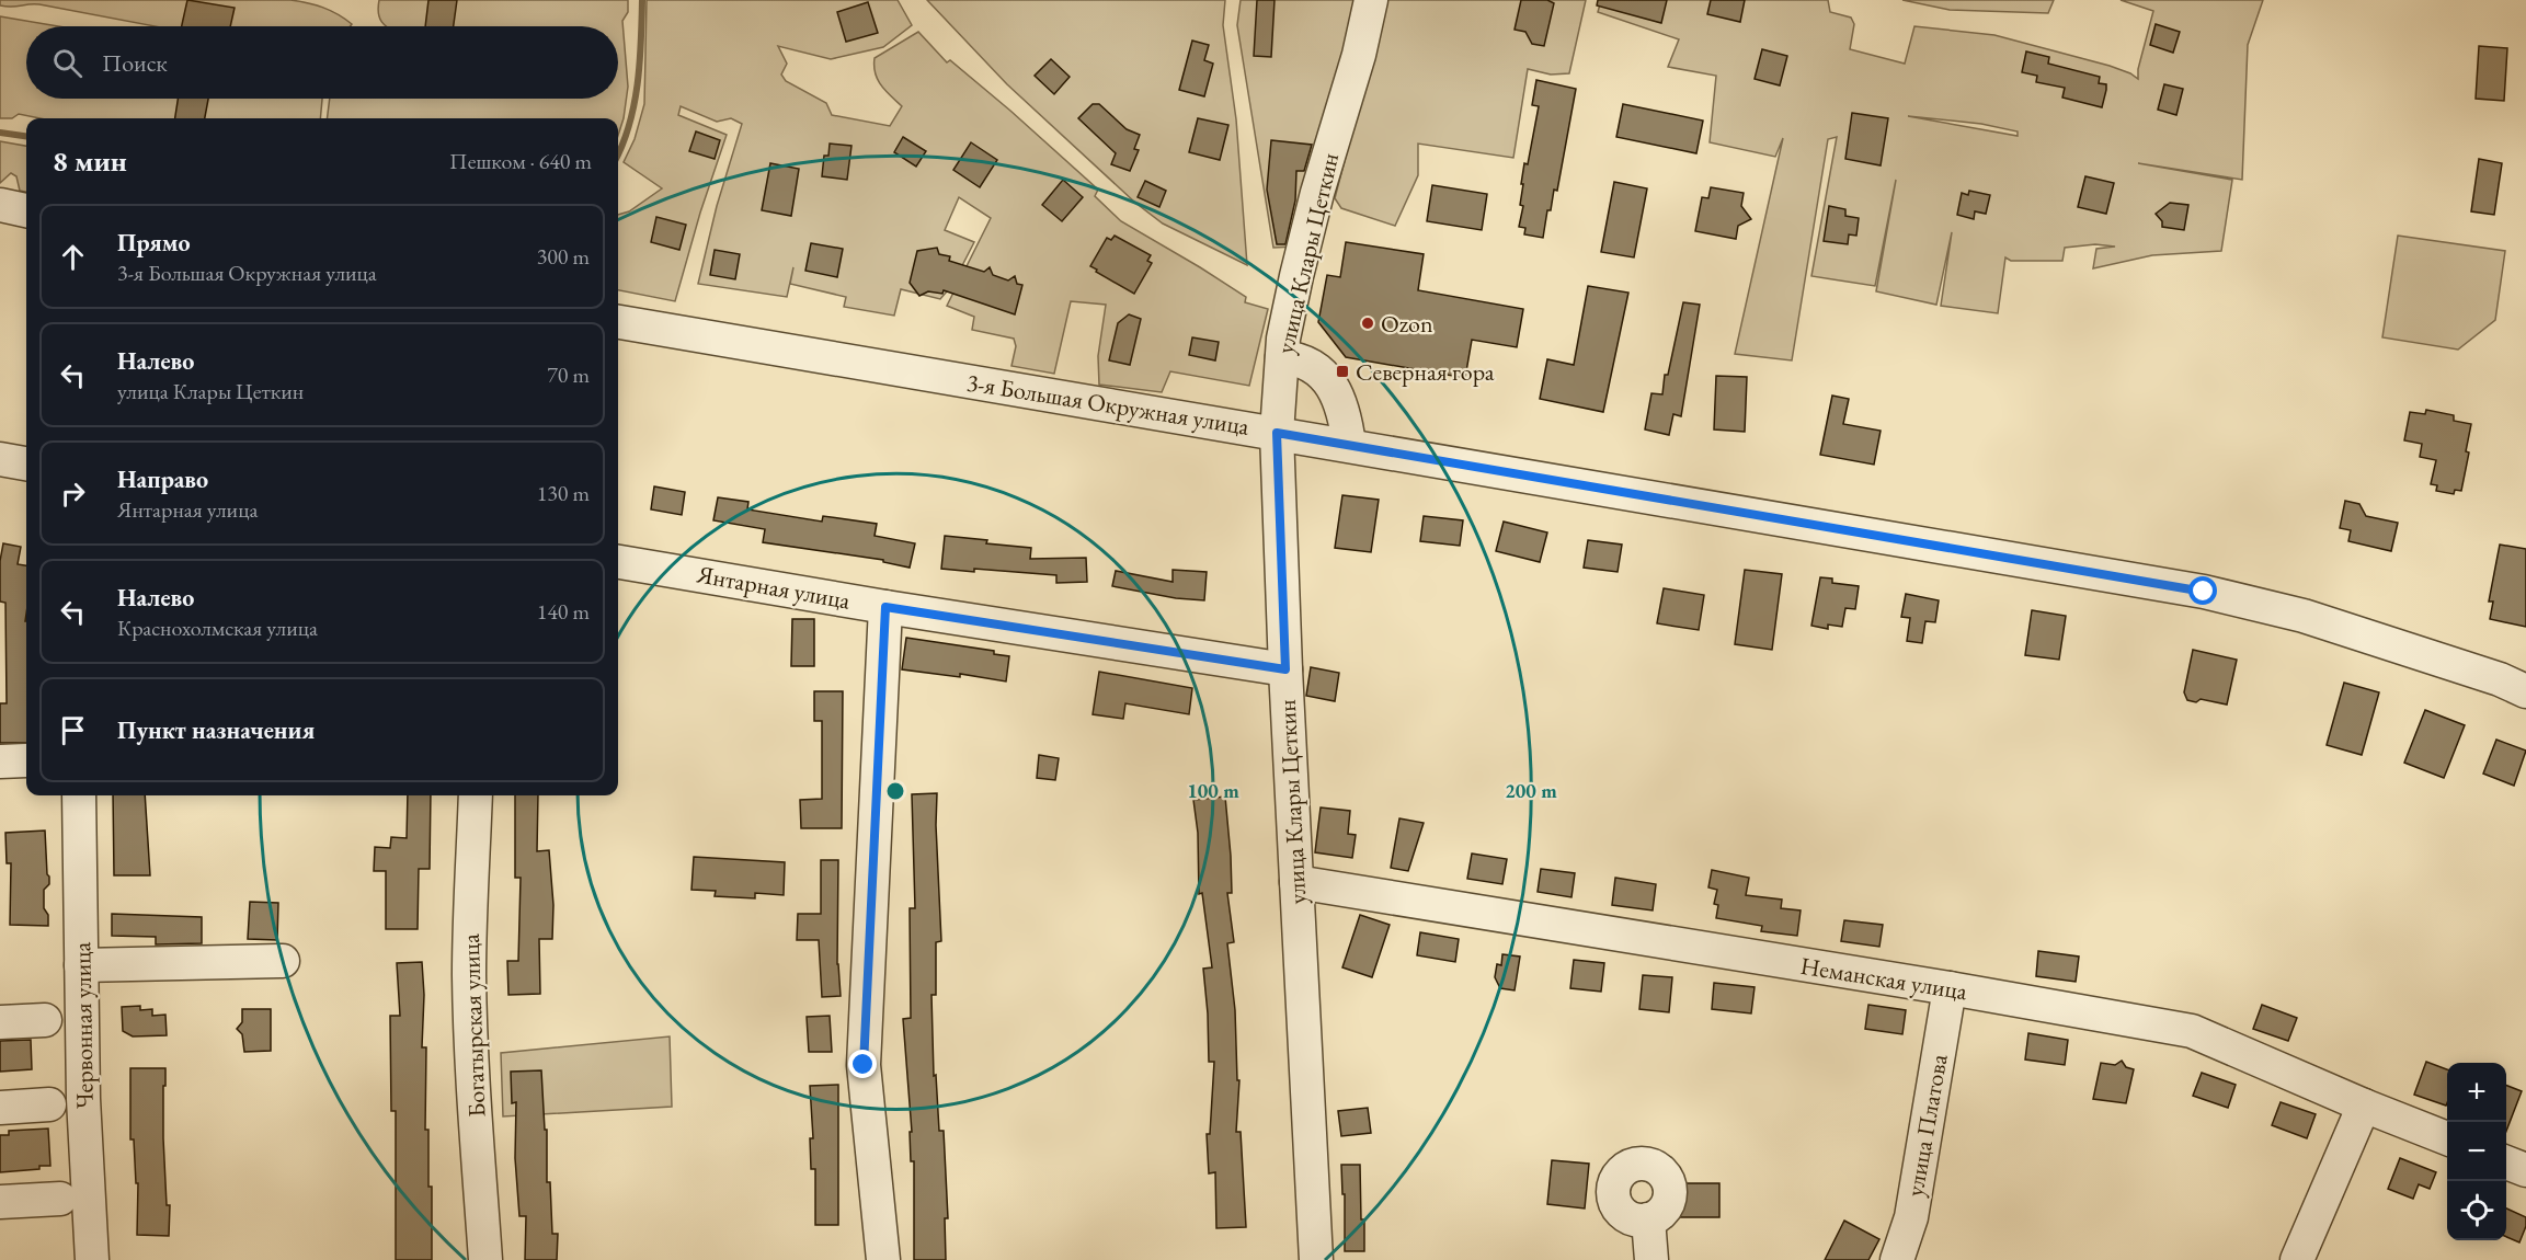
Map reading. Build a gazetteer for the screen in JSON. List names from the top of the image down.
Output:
{
  "streets": {
    "street": [
      "улица Клары Цеткин",
      "3-я Большая Окружная улица",
      "Янтарная улица",
      "Неманская улица",
      "Червонная улица",
      "Богатырская улица",
      "улица Платова"
    ]
  },
  "crossings": [
    ["улица Клары Цеткин", "3-я Большая Окружная улица"],
    ["улица Клары Цеткин", "Янтарная улица"],
    ["улица Клары Цеткин", "Неманская улица"],
    ["Неманская улица", "улица Платова"]
  ],
  "places": {
    "other": ["Ozon"],
    "transit": ["Северная гора"]
  },
  "page": {
    "search": "Поиск",
    "heading": ["8 мин", "Пешком · 640 m"],
    "list": [
      ["Прямо", "3-я Большая Окружная улица", "300 m"],
      ["Налево", "улица Клары Цеткин", "70 m"],
      ["Направо", "Янтарная улица", "130 m"],
      ["Налево", "Краснохолмская улица", "140 m"],
      "Пункт назначения"
    ],
    "map_buttons": ["+", "−"]
  },
  "rings": ["100 m", "200 m"]
}
